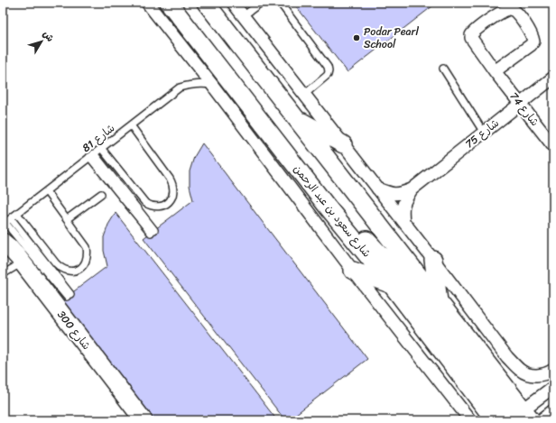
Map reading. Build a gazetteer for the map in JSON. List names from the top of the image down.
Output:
{
  "streets": {
    "main road": ["شارع سعود بن عبد الرحمن", "شارع 300"],
    "street": ["شارع 74", "شارع 75"],
    "lane": ["شارع 81"]
  },
  "crossings": [
    ["شارع 74", "شارع 75"],
    ["شارع 81", "شارع سعود بن عبد الرحمن"]
  ],
  "places": ["Podar Pearl School"],
  "north": "top right"
}
